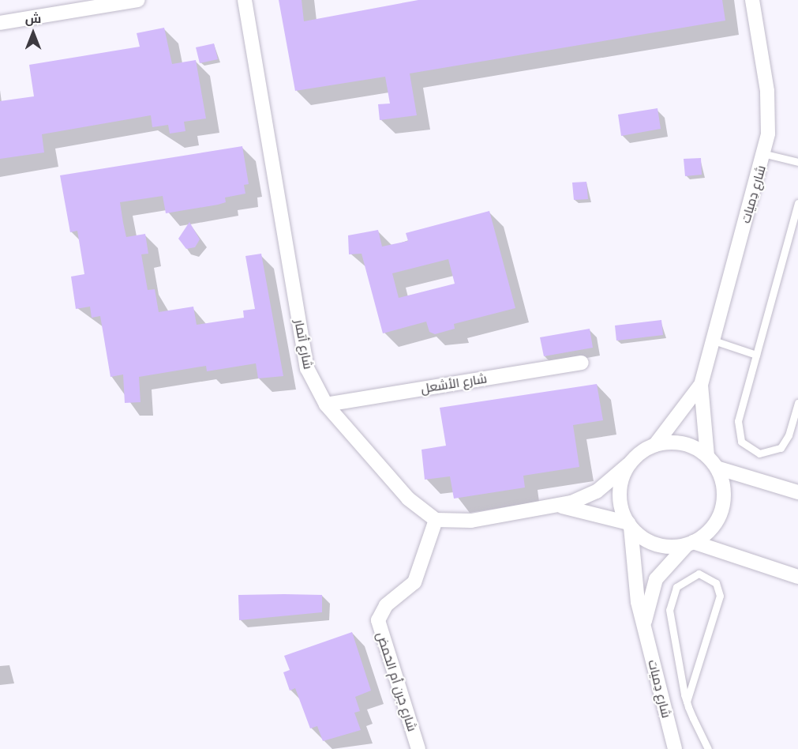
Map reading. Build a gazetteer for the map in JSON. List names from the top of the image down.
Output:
{
  "streets": {
    "street": [
      "شارع دِميات",
      "شارع أتمار",
      "شارع الأشعل",
      "شارع جَرن أم الحَمض"
    ]
  },
  "crossings": [
    ["شارع أتمار", "شارع الأشعل"],
    ["شارع أتمار", "شارع جَرن أم الحَمض"]
  ],
  "north": "top"
}
